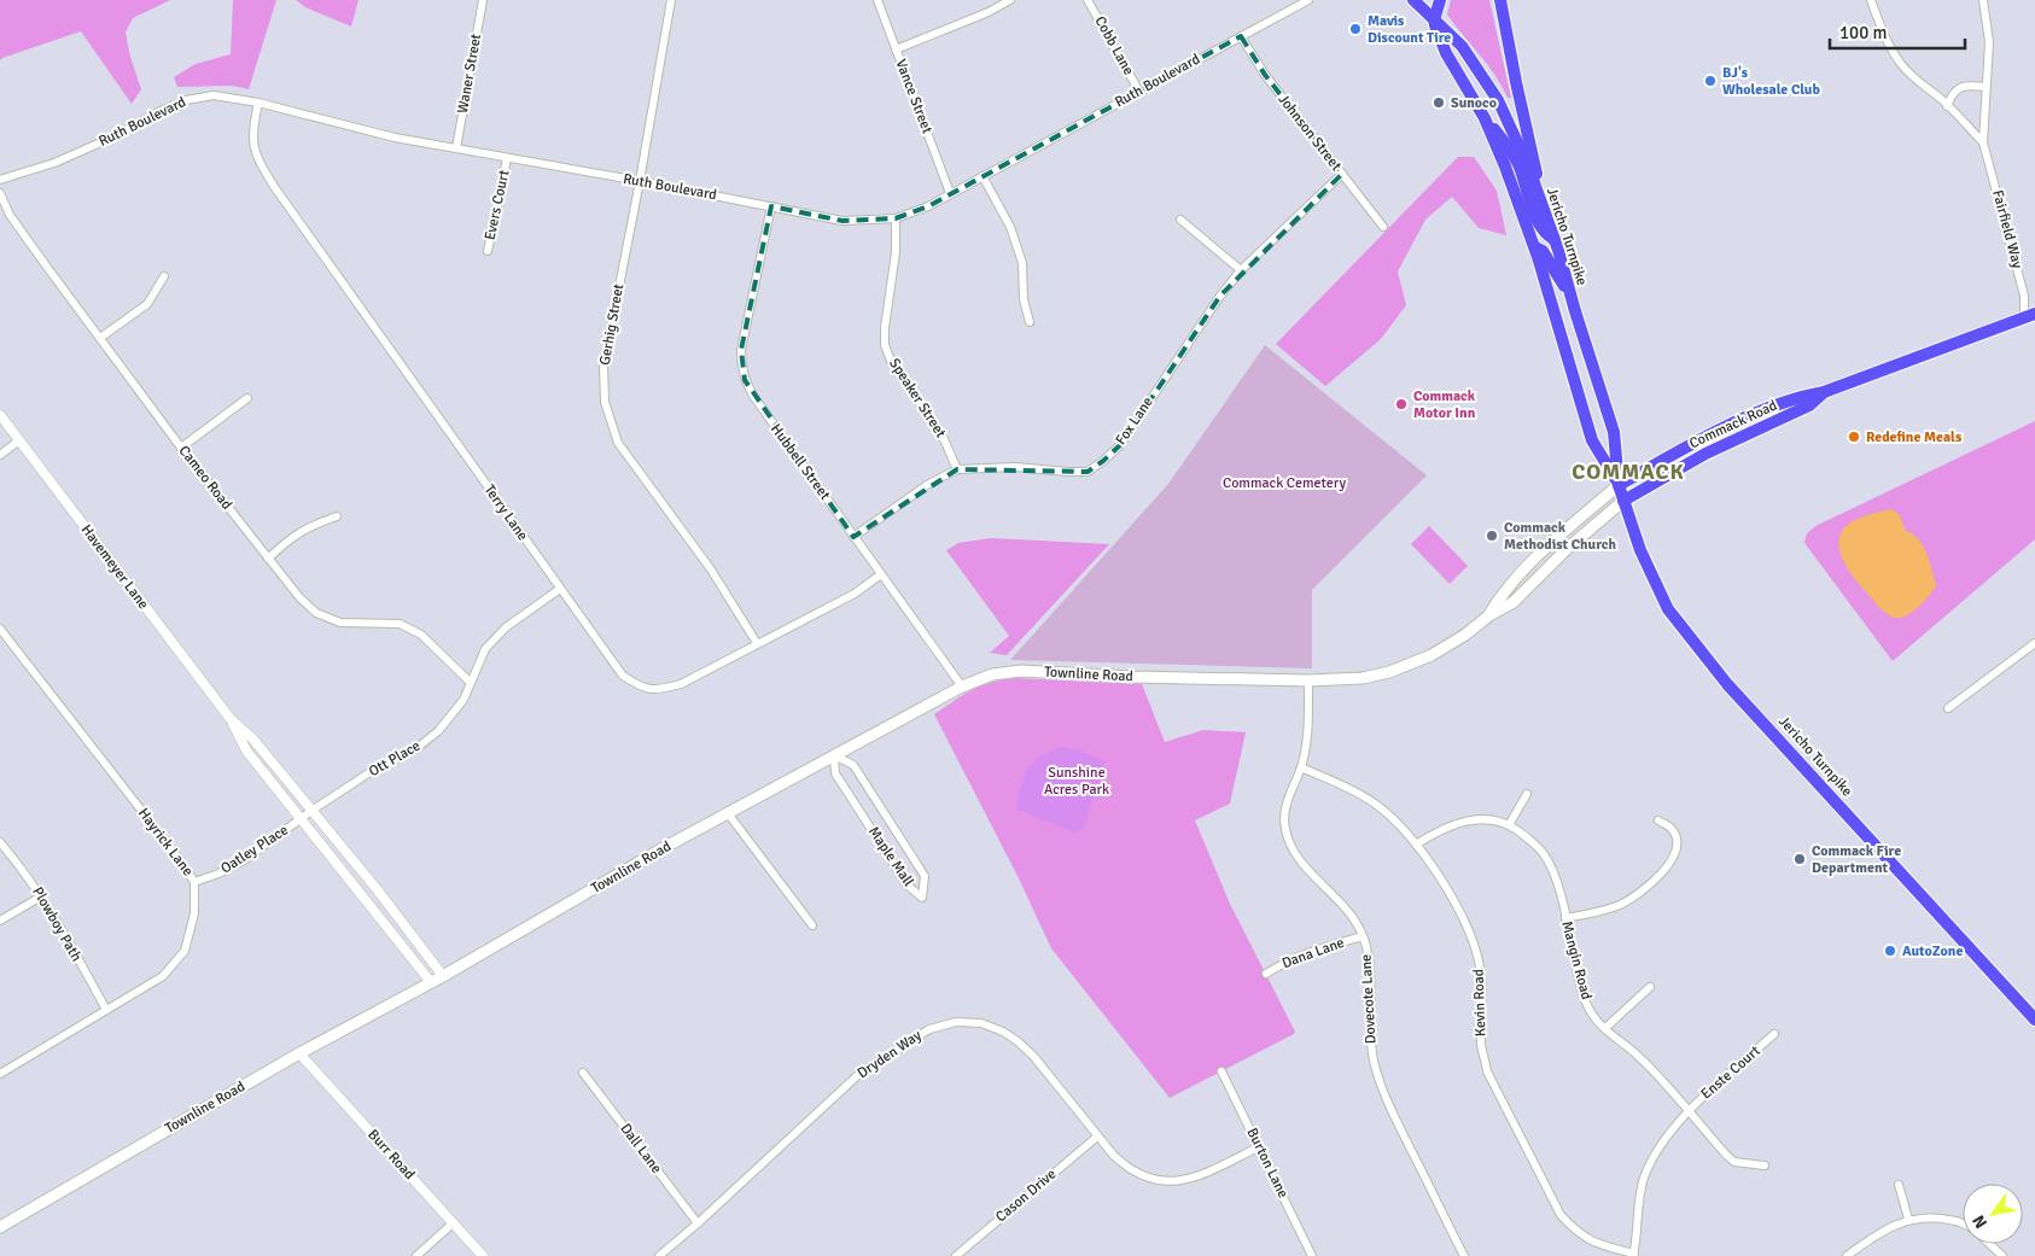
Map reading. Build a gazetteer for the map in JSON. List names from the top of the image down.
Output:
{
  "streets": {
    "main road": ["Jericho Turnpike", "Commack Road", "Townline Road"],
    "street": [
      "Cobb Lane",
      "Waner Street",
      "Ruth Boulevard",
      "Vance Street",
      "Johnson Street",
      "Evers Court",
      "Fairfield Way",
      "Gerhig Street",
      "Speaker Street",
      "Fox Lane",
      "Hubbell Street",
      "Cameo Road",
      "Terry Lane",
      "Havemeyer Lane",
      "Ott Place",
      "Hayrick Lane",
      "Oatley Place",
      "Maple Mall",
      "Plowboy Path",
      "Dana Lane",
      "Mangin Road",
      "Dovecote Lane",
      "Kevin Road",
      "Dryden Way",
      "Enste Court",
      "Dall Lane",
      "Burr Road",
      "Burton Lane",
      "Cason Drive"
    ]
  },
  "crossings": [
    ["Cobb Lane", "Ruth Boulevard"],
    ["Waner Street", "Ruth Boulevard"],
    ["Ruth Boulevard", "Vance Street"],
    ["Ruth Boulevard", "Johnson Street"],
    ["Ruth Boulevard", "Evers Court"],
    ["Ruth Boulevard", "Gerhig Street"],
    ["Ruth Boulevard", "Speaker Street"],
    ["Ruth Boulevard", "Hubbell Street"],
    ["Ruth Boulevard", "Terry Lane"],
    ["Johnson Street", "Fox Lane"],
    ["Fairfield Way", "Commack Road"],
    ["Jericho Turnpike", "Commack Road"],
    ["Gerhig Street", "Terry Lane"],
    ["Speaker Street", "Fox Lane"],
    ["Fox Lane", "Hubbell Street"],
    ["Hubbell Street", "Terry Lane"],
    ["Hubbell Street", "Townline Road"],
    ["Cameo Road", "Ott Place"],
    ["Terry Lane", "Ott Place"],
    ["Havemeyer Lane", "Townline Road"],
    ["Havemeyer Lane", "Ott Place"],
    ["Havemeyer Lane", "Oatley Place"],
    ["Townline Road", "Maple Mall"],
    ["Townline Road", "Dovecote Lane"],
    ["Townline Road", "Burr Road"],
    ["Ott Place", "Oatley Place"],
    ["Hayrick Lane", "Oatley Place"],
    ["Hayrick Lane", "Plowboy Path"],
    ["Dana Lane", "Dovecote Lane"],
    ["Mangin Road", "Kevin Road"],
    ["Mangin Road", "Enste Court"],
    ["Dovecote Lane", "Kevin Road"],
    ["Kevin Road", "Enste Court"],
    ["Dryden Way", "Dall Lane"],
    ["Dryden Way", "Burton Lane"],
    ["Dryden Way", "Cason Drive"]
  ],
  "districts": ["COMMACK"],
  "parks": ["Commack Cemetery", "Sunshine Acres Park"],
  "places": [
    "Mavis Discount Tire",
    "BJ's Wholesale Club",
    "Sunoco",
    "Commack Motor Inn",
    "Redefine Meals",
    "Commack Methodist Church",
    "Commack Fire Department",
    "AutoZone"
  ],
  "scale_bar": "100 m",
  "north": "bottom left"
}
